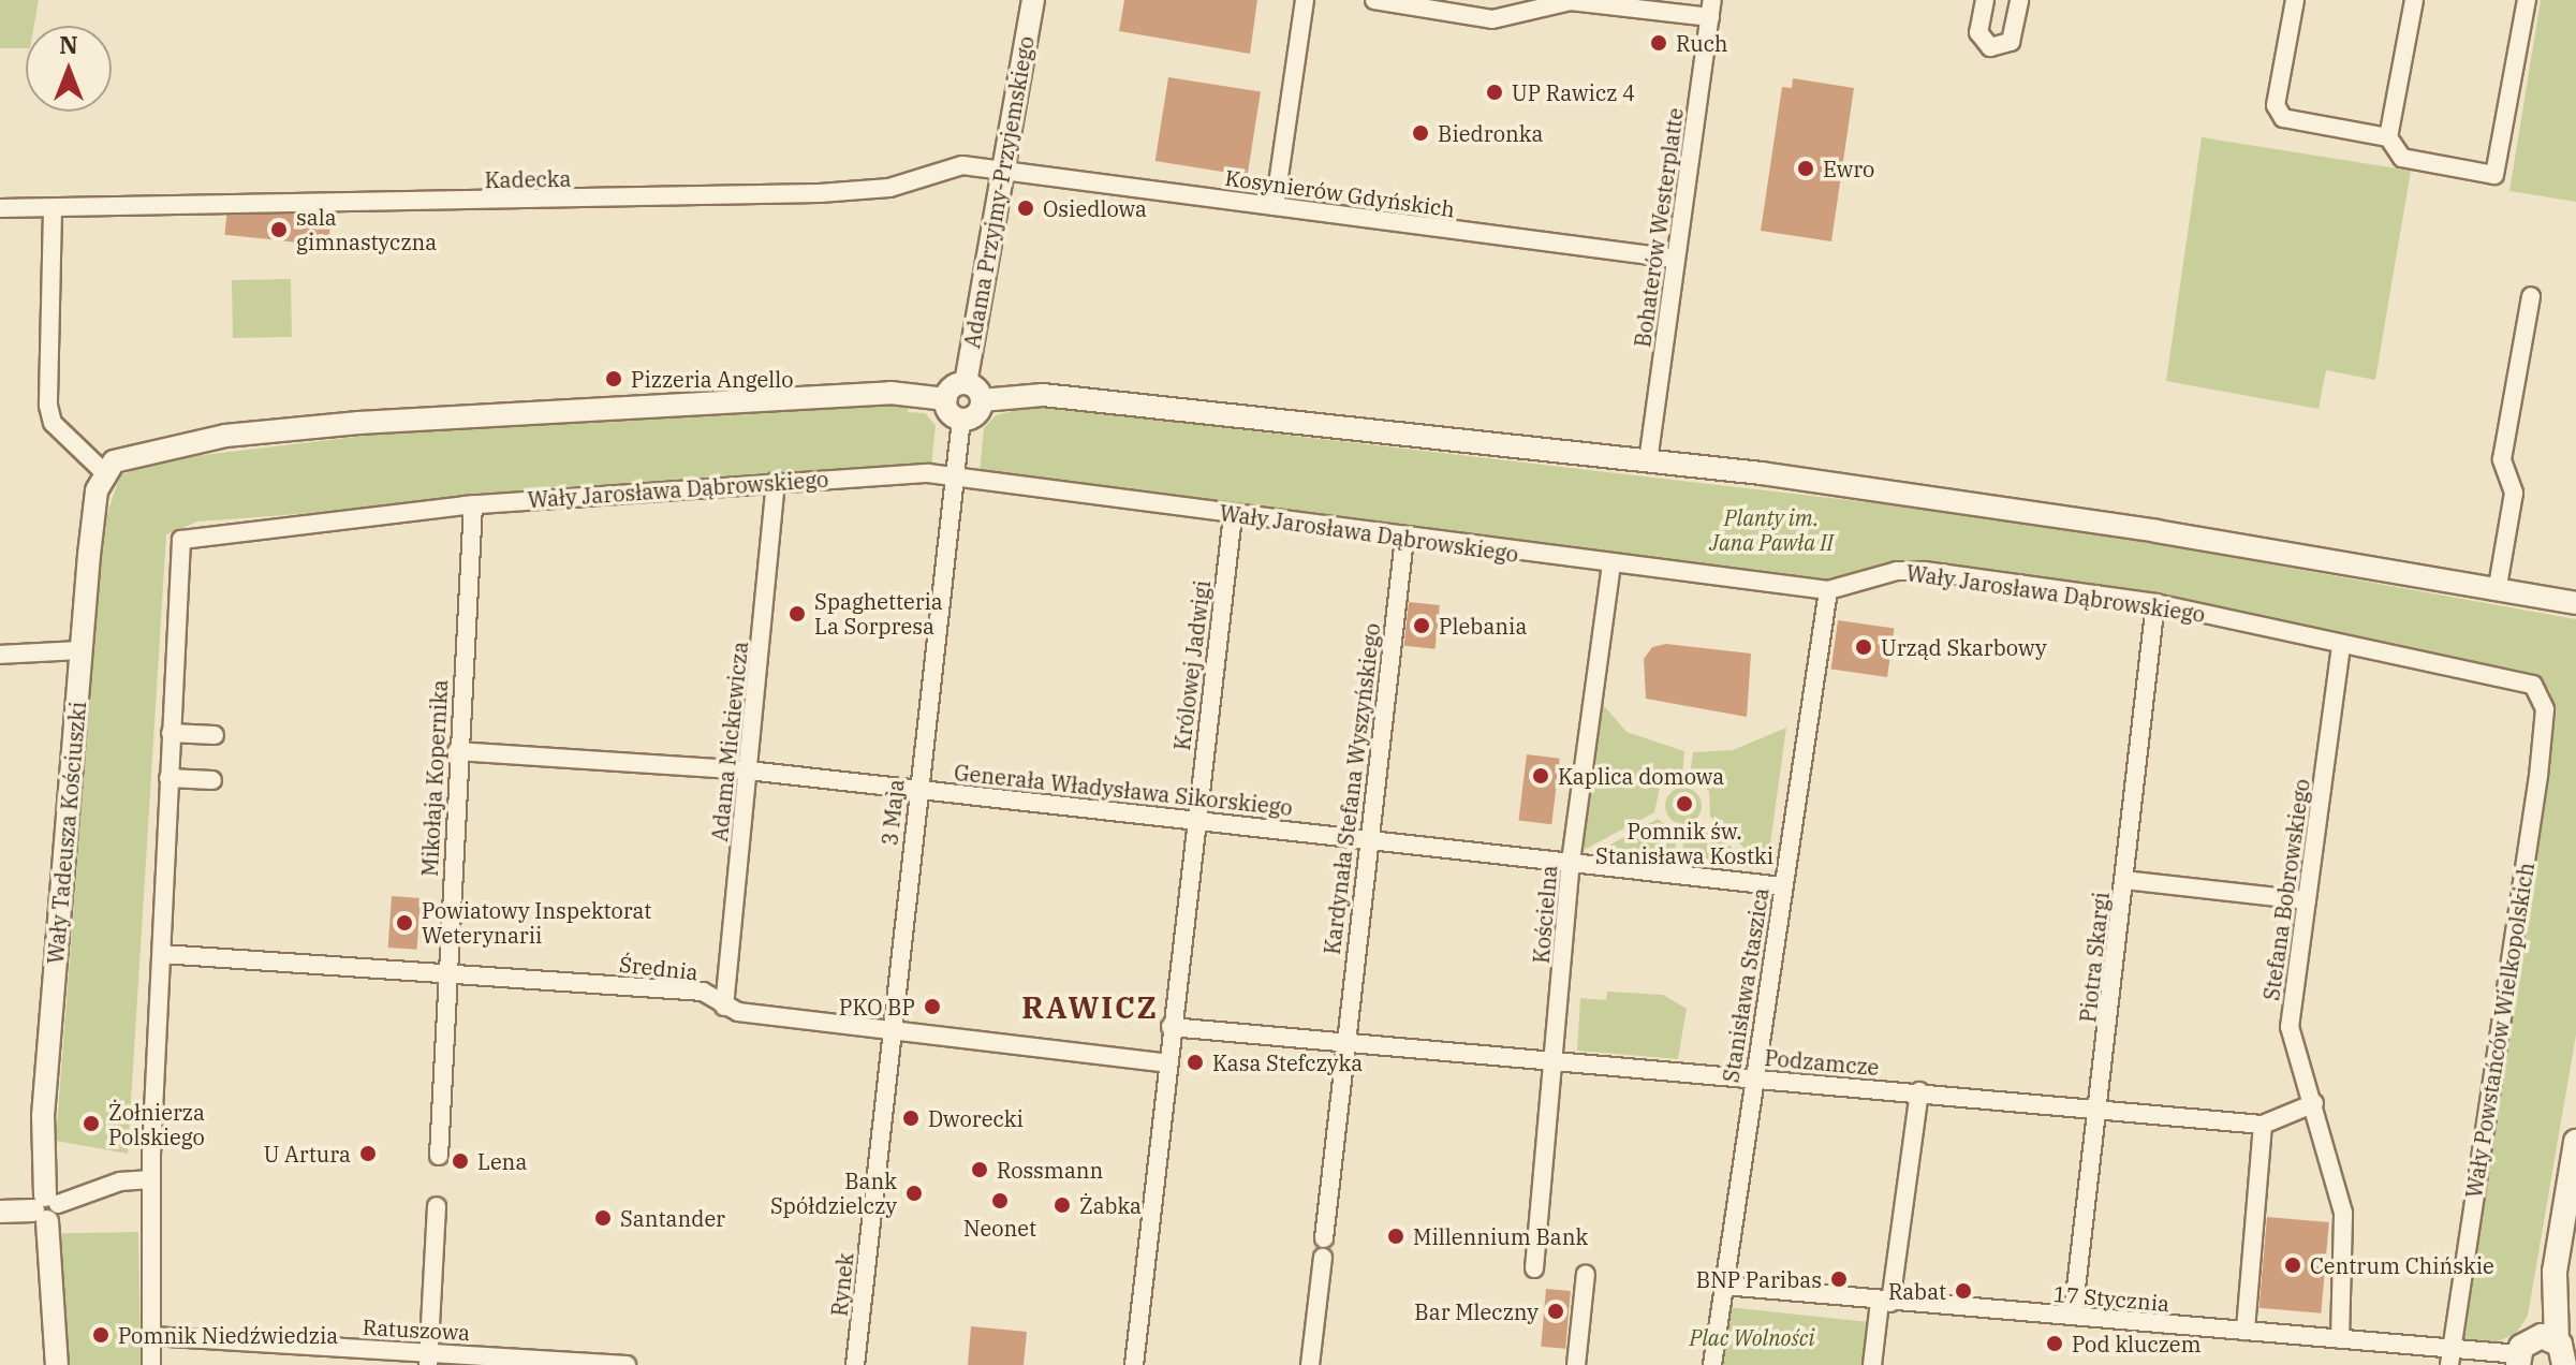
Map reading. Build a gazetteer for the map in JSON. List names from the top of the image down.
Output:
{
  "streets": {
    "street": [
      "Kadecka",
      "Adama Przyjmy-Przyjemskiego",
      "Kosynierów Gdyńskich",
      "Bohaterów Westerplatte",
      "Wały Jarosława Dąbrowskiego",
      "Królowej Jadwigi",
      "Adama Mickiewicza",
      "Mikołaja Kopernika",
      "Kardynała Stefana Wyszyńskiego",
      "Generała Władysława Sikorskiego",
      "3 Maja",
      "Wały Tadeusza Kościuszki",
      "Stefana Bobrowskiego",
      "Kościelna",
      "Piotra Skargi",
      "Średnia",
      "Stanisława Staszica",
      "Wały Powstańców Wielkopolskich",
      "Podzamcze",
      "Rynek",
      "17 Stycznia",
      "Ratuszowa"
    ]
  },
  "crossings": [
    ["Kadecka", "Adama Przyjmy-Przyjemskiego"],
    ["Kadecka", "Kosynierów Gdyńskich"],
    ["Adama Przyjmy-Przyjemskiego", "Kosynierów Gdyńskich"],
    ["Adama Przyjmy-Przyjemskiego", "3 Maja"],
    ["Kosynierów Gdyńskich", "Bohaterów Westerplatte"],
    ["Wały Jarosława Dąbrowskiego", "Królowej Jadwigi"],
    ["Wały Jarosława Dąbrowskiego", "Adama Mickiewicza"],
    ["Wały Jarosława Dąbrowskiego", "Mikołaja Kopernika"],
    ["Wały Jarosława Dąbrowskiego", "Kardynała Stefana Wyszyńskiego"],
    ["Wały Jarosława Dąbrowskiego", "3 Maja"],
    ["Wały Jarosława Dąbrowskiego", "Stefana Bobrowskiego"],
    ["Wały Jarosława Dąbrowskiego", "Kościelna"],
    ["Wały Jarosława Dąbrowskiego", "Piotra Skargi"],
    ["Wały Jarosława Dąbrowskiego", "Stanisława Staszica"],
    ["Wały Jarosława Dąbrowskiego", "Wały Powstańców Wielkopolskich"],
    ["Królowej Jadwigi", "Generała Władysława Sikorskiego"],
    ["Królowej Jadwigi", "Średnia"],
    ["Królowej Jadwigi", "Podzamcze"],
    ["Adama Mickiewicza", "Generała Władysława Sikorskiego"],
    ["Adama Mickiewicza", "Średnia"],
    ["Mikołaja Kopernika", "Generała Władysława Sikorskiego"],
    ["Mikołaja Kopernika", "Średnia"],
    ["Kardynała Stefana Wyszyńskiego", "Generała Władysława Sikorskiego"],
    ["Kardynała Stefana Wyszyńskiego", "Podzamcze"],
    ["Generała Władysława Sikorskiego", "3 Maja"],
    ["Generała Władysława Sikorskiego", "Kościelna"],
    ["Generała Władysława Sikorskiego", "Stanisława Staszica"],
    ["3 Maja", "Średnia"],
    ["3 Maja", "Rynek"],
    ["Stefana Bobrowskiego", "17 Stycznia"],
    ["Kościelna", "Podzamcze"],
    ["Piotra Skargi", "Podzamcze"],
    ["Piotra Skargi", "17 Stycznia"],
    ["Stanisława Staszica", "Podzamcze"],
    ["Stanisława Staszica", "17 Stycznia"],
    ["Wały Powstańców Wielkopolskich", "17 Stycznia"]
  ],
  "districts": ["RAWICZ"],
  "parks": ["Planty im. Jana Pawła II", "Plac Wolności"],
  "places": [
    "Ruch",
    "UP Rawicz 4",
    "Biedronka",
    "Ewro",
    "Osiedlowa",
    "sala gimnastyczna",
    "Pizzeria Angello",
    "Spaghetteria La Sorpresa",
    "Plebania",
    "Urząd Skarbowy",
    "Kaplica domowa",
    "Pomnik św. Stanisława Kostki",
    "Powiatowy Inspektorat Weterynarii",
    "PKO BP",
    "Kasa Stefczyka",
    "Dworecki",
    "Żołnierza Polskiego",
    "U Artura",
    "Lena",
    "Rossmann",
    "Bank Spółdzielczy",
    "Neonet",
    "Żabka",
    "Santander",
    "Millennium Bank",
    "Centrum Chińskie",
    "BNP Paribas",
    "Rabat",
    "Bar Mleczny",
    "Pomnik Niedźwiedzia",
    "Pod kluczem"
  ],
  "north": "top"
}
